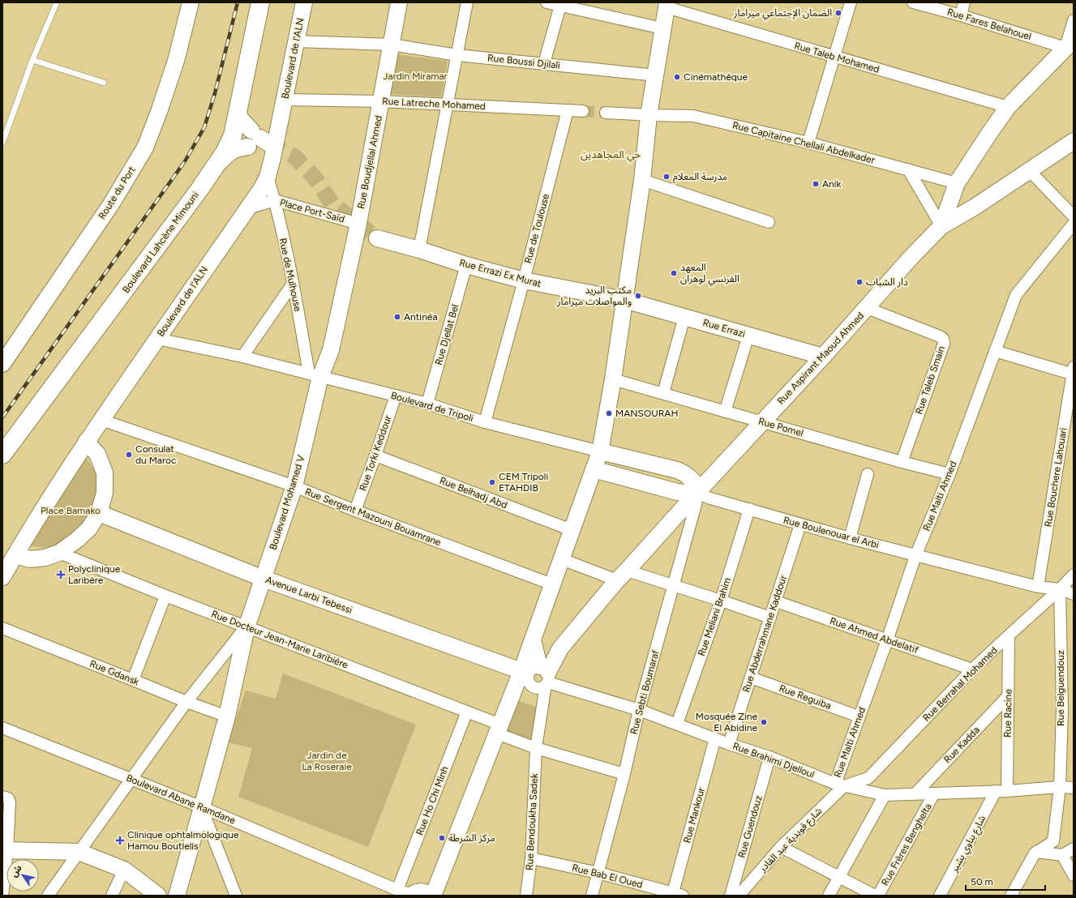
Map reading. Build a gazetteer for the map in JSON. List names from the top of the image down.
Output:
{
  "streets": {
    "main road": ["Boulevard Lahcène Mimouni"],
    "street": [
      "Rue Fares Belahouel",
      "Rue Taleb Mohamed",
      "Boulevard de l'ALN",
      "Rue Boussi Djilali",
      "Rue Latreche Mohamed",
      "Rue Capitaine Chellali Abdelkader",
      "Rue Boudjellal Ahmed",
      "Route du Port",
      "Place Port-Saïd",
      "Rue de Toulouse",
      "Rue Errazi Ex Murat",
      "Rue de Mulhouse",
      "Rue Errazi",
      "Rue Djellat Bel",
      "Rue Aspirant Maoud Ahmed",
      "Rue Taleb Smain",
      "Boulevard de Tripoli",
      "Rue Pomel",
      "Rue Torki Keddour",
      "Rue Bouchere Lahouari",
      "Rue Belhadj Abd",
      "Rue Malti Ahmed",
      "Boulevard Mohamed V",
      "Rue Sergent Mazouni Bouamrane",
      "Rue Boulenouar el Arbi",
      "Avenue Larbi Tebessi",
      "Rue Meliani Brahim",
      "Rue Abderrahmane Kaddour",
      "Rue Ahmed Abdelatif",
      "Rue Docteur Jean-Marie Laribière",
      "Rue Gdansk",
      "Rue Berrahal Mohamed",
      "Rue Belguendouz",
      "Rue Sebti Boumaraf",
      "Rue Reguiba",
      "Rue Racine",
      "Rue Kadda",
      "Rue Brahimi Djelloul",
      "Boulevard Abane Ramdane",
      "Rue Ho Chi Minh",
      "Rue Mankour",
      "Rue Bendoukha Sadek",
      "Rue Guendouz",
      "شارع قويدية عبد القادر",
      "شارع بناوي بشير",
      "Rue Frères Benghelta",
      "Rue Bab El Oued"
    ]
  },
  "crossings": [
    ["Boulevard de l'ALN", "Rue Boussi Djilali"],
    ["Boulevard de l'ALN", "Rue Latreche Mohamed"],
    ["Boulevard de l'ALN", "Place Port-Saïd"],
    ["Boulevard de l'ALN", "Rue de Mulhouse"],
    ["Boulevard de l'ALN", "Boulevard de Tripoli"],
    ["Boulevard de l'ALN", "Rue Sergent Mazouni Bouamrane"],
    ["Rue Boussi Djilali", "Rue Boudjellal Ahmed"],
    ["Rue Latreche Mohamed", "Rue Boudjellal Ahmed"],
    ["Rue Latreche Mohamed", "Rue de Toulouse"],
    ["Rue Boudjellal Ahmed", "Place Port-Saïd"],
    ["Rue Boudjellal Ahmed", "Rue de Mulhouse"],
    ["Rue Boudjellal Ahmed", "Boulevard de Tripoli"],
    ["Rue Boudjellal Ahmed", "Boulevard Mohamed V"],
    ["Place Port-Saïd", "Rue de Mulhouse"],
    ["Rue de Toulouse", "Rue Errazi Ex Murat"],
    ["Rue de Toulouse", "Boulevard de Tripoli"],
    ["Rue Errazi Ex Murat", "Rue Errazi"],
    ["Rue Errazi Ex Murat", "Rue Djellat Bel"],
    ["Rue de Mulhouse", "Boulevard de Tripoli"],
    ["Rue de Mulhouse", "Boulevard Mohamed V"],
    ["Rue Errazi", "Rue Aspirant Maoud Ahmed"],
    ["Rue Djellat Bel", "Boulevard de Tripoli"],
    ["Rue Aspirant Maoud Ahmed", "Rue Taleb Smain"],
    ["Rue Aspirant Maoud Ahmed", "Boulevard de Tripoli"],
    ["Rue Aspirant Maoud Ahmed", "Rue Pomel"],
    ["Rue Aspirant Maoud Ahmed", "Rue Boulenouar el Arbi"],
    ["Rue Aspirant Maoud Ahmed", "Rue Sebti Boumaraf"],
    ["Rue Aspirant Maoud Ahmed", "Rue Brahimi Djelloul"],
    ["Rue Aspirant Maoud Ahmed", "Rue Bendoukha Sadek"],
    ["Rue Taleb Smain", "Rue Pomel"],
    ["Boulevard de Tripoli", "Rue Torki Keddour"],
    ["Boulevard de Tripoli", "Boulevard Mohamed V"],
    ["Boulevard de Tripoli", "Rue Boulenouar el Arbi"],
    ["Boulevard de Tripoli", "Rue Sebti Boumaraf"],
    ["Rue Pomel", "Rue Malti Ahmed"],
    ["Rue Torki Keddour", "Rue Belhadj Abd"],
    ["Rue Torki Keddour", "Rue Sergent Mazouni Bouamrane"],
    ["Rue Bouchere Lahouari", "Rue Boulenouar el Arbi"],
    ["Rue Malti Ahmed", "Rue Boulenouar el Arbi"],
    ["Rue Malti Ahmed", "Rue Ahmed Abdelatif"],
    ["Rue Malti Ahmed", "Rue Berrahal Mohamed"],
    ["Rue Malti Ahmed", "Rue Reguiba"],
    ["Rue Malti Ahmed", "Rue Brahimi Djelloul"],
    ["Rue Malti Ahmed", "شارع قويدية عبد القادر"],
    ["Boulevard Mohamed V", "Rue Sergent Mazouni Bouamrane"],
    ["Boulevard Mohamed V", "Avenue Larbi Tebessi"],
    ["Boulevard Mohamed V", "Rue Docteur Jean-Marie Laribière"],
    ["Boulevard Mohamed V", "Rue Gdansk"],
    ["Boulevard Mohamed V", "Boulevard Abane Ramdane"],
    ["Rue Boulenouar el Arbi", "Rue Meliani Brahim"],
    ["Rue Boulenouar el Arbi", "Rue Abderrahmane Kaddour"],
    ["Rue Boulenouar el Arbi", "Rue Berrahal Mohamed"],
    ["Rue Boulenouar el Arbi", "Rue Belguendouz"],
    ["Rue Boulenouar el Arbi", "Rue Sebti Boumaraf"],
    ["Avenue Larbi Tebessi", "Rue Brahimi Djelloul"],
    ["Rue Meliani Brahim", "Rue Brahimi Djelloul"],
    ["Rue Abderrahmane Kaddour", "Rue Ahmed Abdelatif"],
    ["Rue Abderrahmane Kaddour", "Rue Reguiba"],
    ["Rue Abderrahmane Kaddour", "Rue Brahimi Djelloul"],
    ["Rue Ahmed Abdelatif", "Rue Berrahal Mohamed"],
    ["Rue Docteur Jean-Marie Laribière", "Rue Sebti Boumaraf"],
    ["Rue Docteur Jean-Marie Laribière", "Rue Ho Chi Minh"],
    ["Rue Docteur Jean-Marie Laribière", "Rue Bendoukha Sadek"],
    ["Rue Berrahal Mohamed", "Rue Belguendouz"],
    ["Rue Berrahal Mohamed", "Rue Racine"],
    ["Rue Berrahal Mohamed", "Rue Brahimi Djelloul"],
    ["Rue Berrahal Mohamed", "شارع قويدية عبد القادر"],
    ["Rue Belguendouz", "Rue Brahimi Djelloul"],
    ["Rue Sebti Boumaraf", "Rue Brahimi Djelloul"],
    ["Rue Sebti Boumaraf", "Rue Bab El Oued"],
    ["Rue Racine", "Rue Kadda"],
    ["Rue Racine", "Rue Brahimi Djelloul"],
    ["Rue Racine", "شارع بناوي بشير"],
    ["Rue Kadda", "Rue Brahimi Djelloul"],
    ["Rue Brahimi Djelloul", "Rue Mankour"],
    ["Rue Brahimi Djelloul", "Rue Bendoukha Sadek"],
    ["Rue Brahimi Djelloul", "Rue Guendouz"],
    ["Rue Brahimi Djelloul", "شارع قويدية عبد القادر"],
    ["Rue Brahimi Djelloul", "شارع بناوي بشير"],
    ["Rue Brahimi Djelloul", "Rue Frères Benghelta"],
    ["Boulevard Abane Ramdane", "Rue Ho Chi Minh"],
    ["Rue Mankour", "Rue Bab El Oued"],
    ["Rue Bendoukha Sadek", "Rue Bab El Oued"]
  ],
  "districts": ["حي المجاهدين"],
  "parks": ["Jardin Miramar", "Place Bamako", "Jardin de La Roseraie"],
  "places": {
    "other": [
      "الضمان الإجتماعي ميرامار",
      "Cinémathèque",
      "مدرسة المعلام",
      "Anik",
      "المعهد الفرنسي لوهران",
      "دار الشباب",
      "مكتب البريد والمواصلات ميرامار",
      "Antinéa",
      "MANSOURAH",
      "Consulat du Maroc",
      "CEM Tripoli ETAHDIB",
      "Mosquée Zine El Abidine",
      "مركز الشرطة"
    ],
    "health": ["Polyclinique Laribère", "Clinique ophtalmologique Hamou Boutlelis"]
  },
  "scale_bar": "50 m",
  "north": "top left"
}
